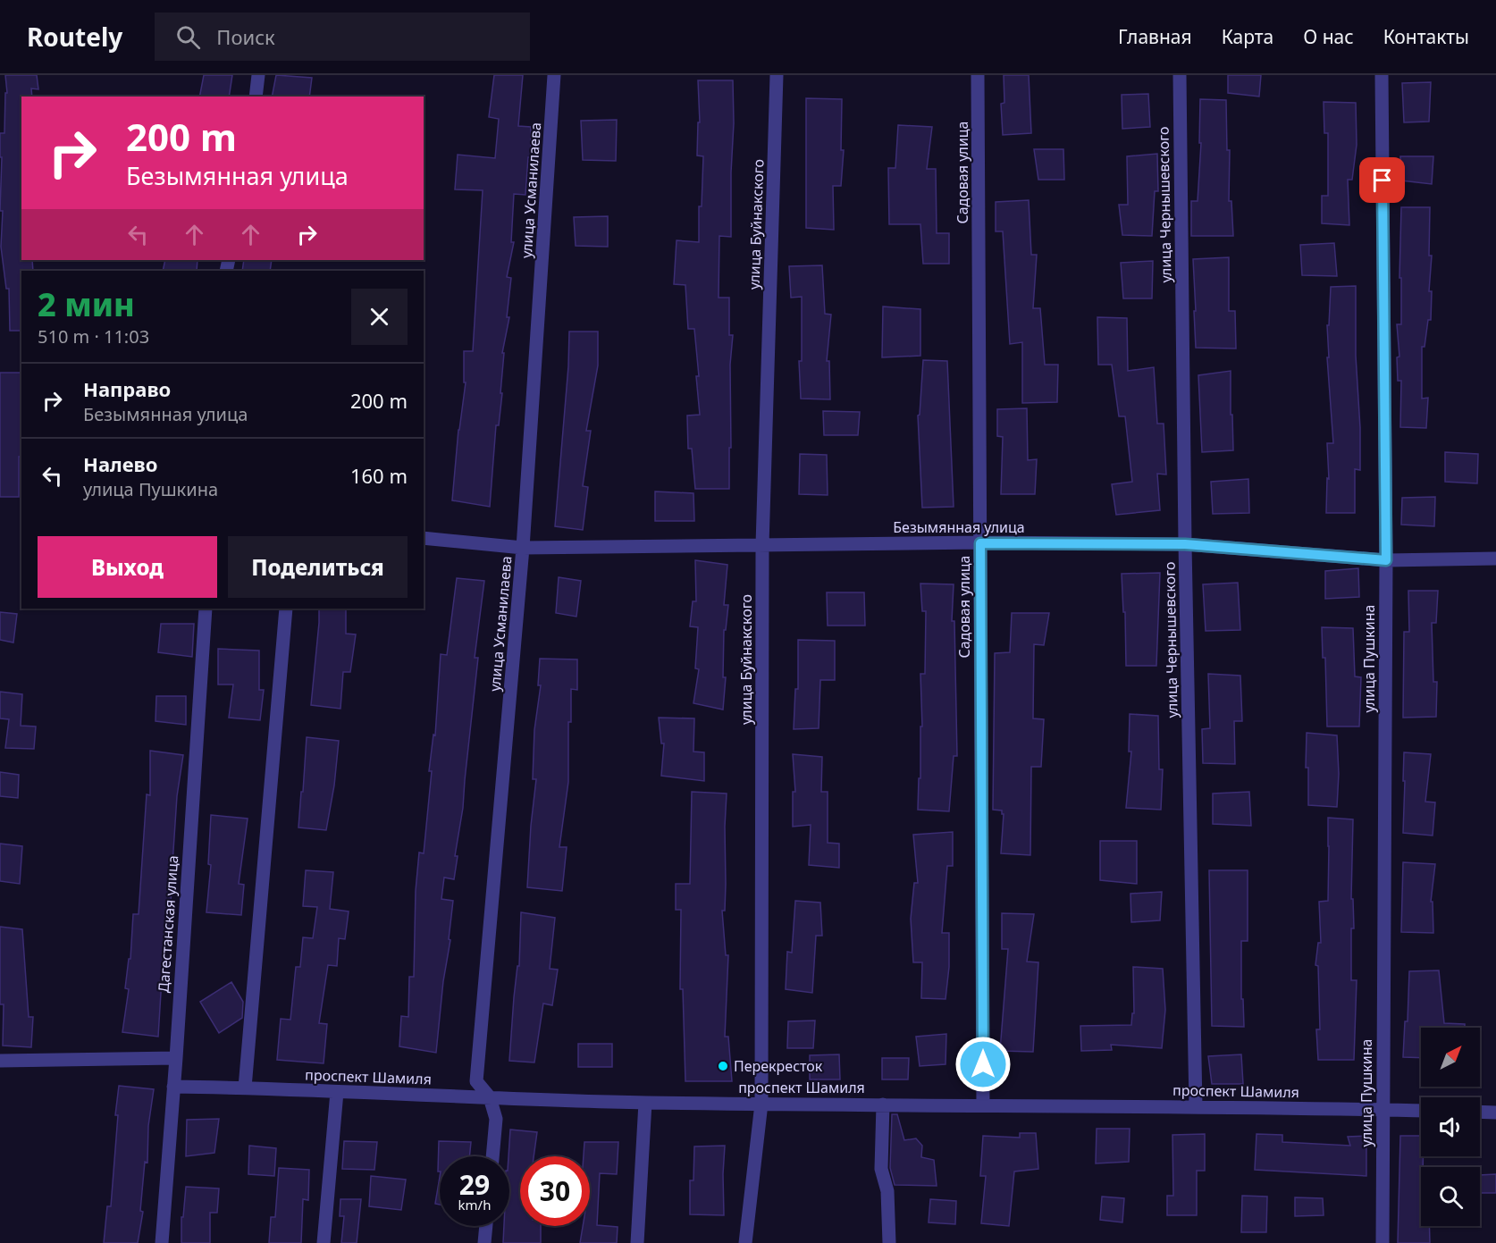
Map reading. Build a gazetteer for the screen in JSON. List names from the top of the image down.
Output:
{
  "streets": {
    "street": [
      "Садовая улица",
      "улица Усманилаева",
      "улица Чернышевского",
      "улица Буйнакского",
      "Безымянная улица",
      "улица Пушкина",
      "Дагестанская улица",
      "проспект Шамиля"
    ]
  },
  "crossings": [
    ["Садовая улица", "Безымянная улица"],
    ["Садовая улица", "проспект Шамиля"],
    ["улица Усманилаева", "Безымянная улица"],
    ["улица Усманилаева", "проспект Шамиля"],
    ["улица Чернышевского", "Безымянная улица"],
    ["улица Чернышевского", "проспект Шамиля"],
    ["улица Буйнакского", "Безымянная улица"],
    ["улица Буйнакского", "проспект Шамиля"],
    ["Безымянная улица", "улица Пушкина"],
    ["улица Пушкина", "проспект Шамиля"],
    ["Дагестанская улица", "проспект Шамиля"]
  ],
  "places": ["Перекресток"],
  "north": "top right",
  "page": {
    "header": "Routely",
    "search": "Поиск",
    "nav": [
      "Главная",
      "Карта",
      "О нас",
      "Контакты"
    ],
    "turn": ["200 m", "Безымянная улица"],
    "heading": ["2 мин", "510 m · 11:03"],
    "list": [
      {
        "name": "Направо",
        "note": "Безымянная улица",
        "value": "200 m"
      },
      {
        "name": "Налево",
        "note": "улица Пушкина",
        "value": "160 m"
      }
    ],
    "buttons": ["Выход", "Поделиться"],
    "speed": "29 km/h",
    "limit": "30"
  }
}
